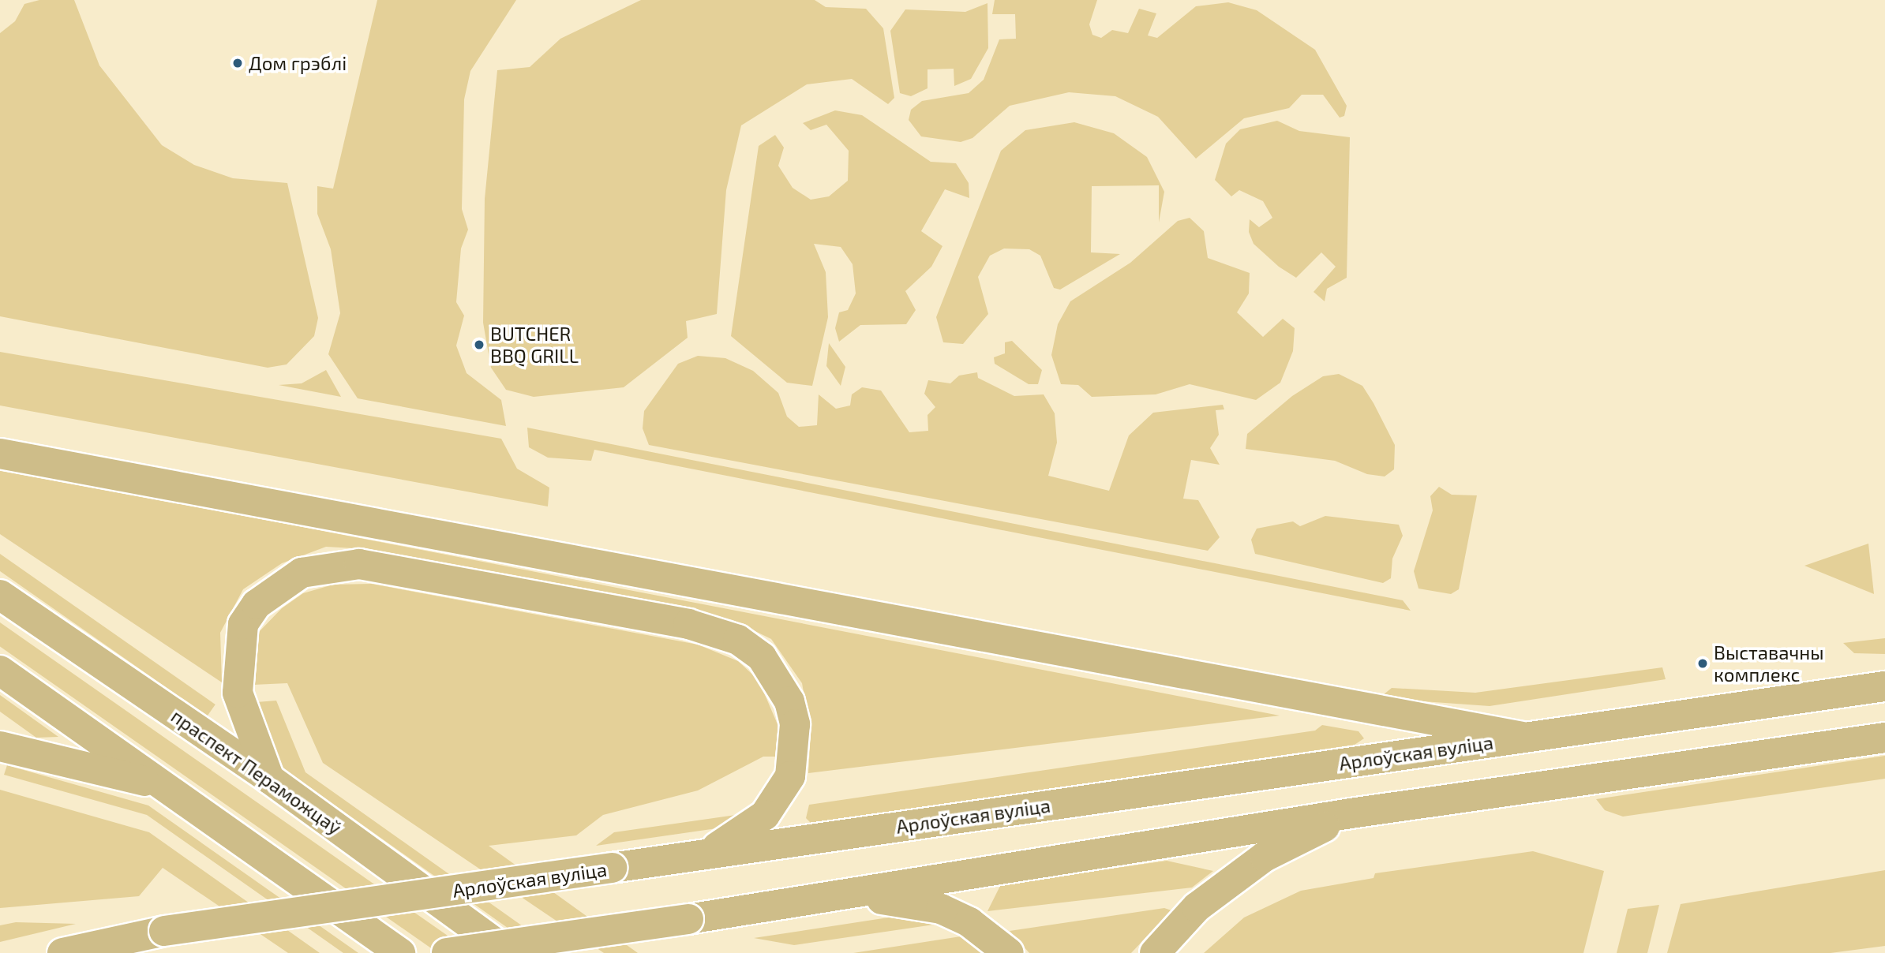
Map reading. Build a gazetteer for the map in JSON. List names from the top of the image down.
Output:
{
  "streets": {
    "main road": ["Арлоўская вуліца", "праспект Пераможцаў"]
  },
  "places": ["Дом грэблі", "BUTCHER BBQ GRILL", "Выставачны комплекс"]
}
